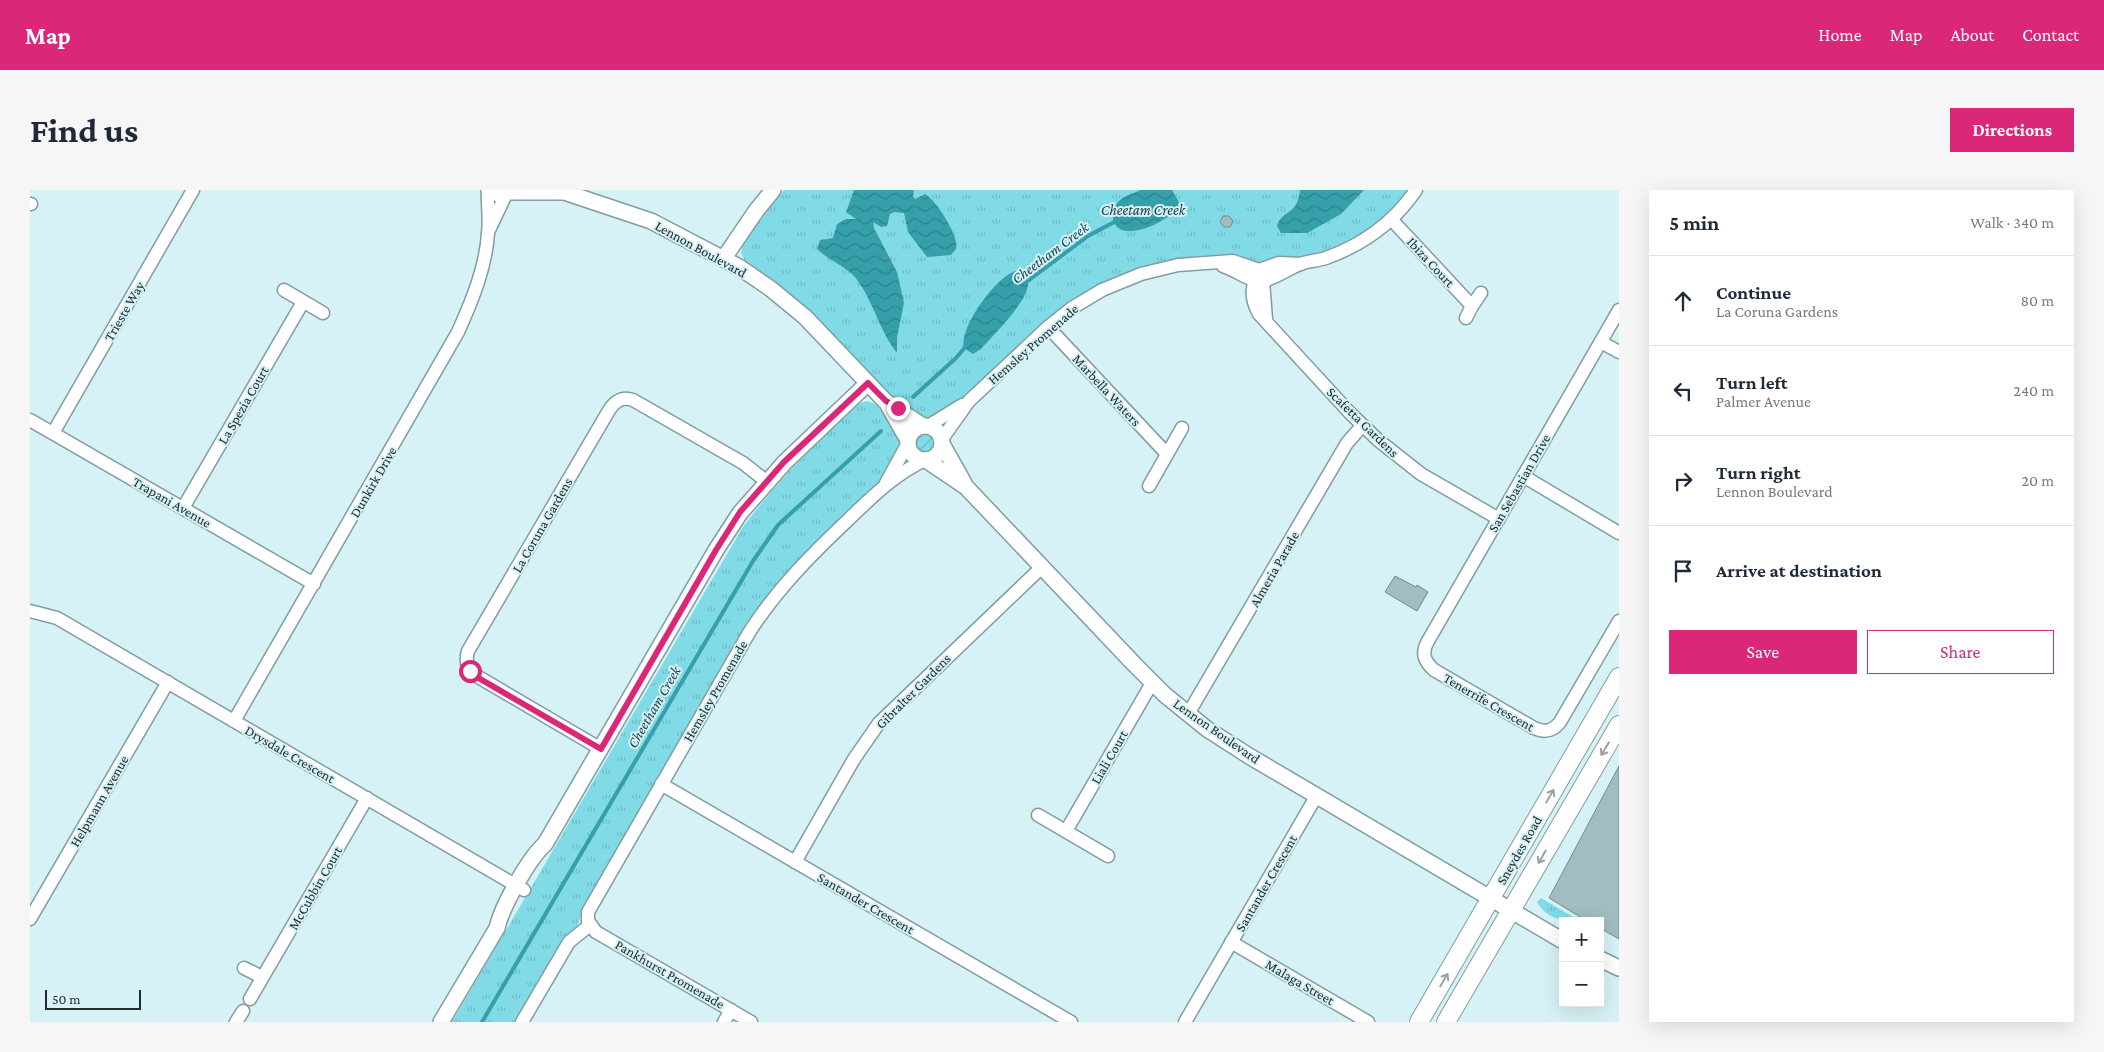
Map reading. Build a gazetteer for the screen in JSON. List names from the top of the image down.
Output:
{
  "streets": {
    "main road": ["Sneydes Road"],
    "street": [
      "Lennon Boulevard",
      "Ibiza Court",
      "Trieste Way",
      "Hemsley Promenade",
      "Marbella Waters",
      "La Spezia Court",
      "Scafetta Gardens",
      "Dunkirk Drive",
      "San Sebastian Drive",
      "Trapani Avenue",
      "La Coruna Gardens",
      "Almeria Parade",
      "Gibralter Gardens",
      "Tenerrife Crescent",
      "Drysdale Crescent",
      "Liali Court",
      "Helpmann Avenue",
      "Santander Crescent",
      "McCubbin Court",
      "Pankhurst Promenade",
      "Malaga Street"
    ]
  },
  "crossings": [
    ["Lennon Boulevard", "Hemsley Promenade"],
    ["Lennon Boulevard", "Dunkirk Drive"],
    ["Lennon Boulevard", "Almeria Parade"],
    ["Lennon Boulevard", "Gibralter Gardens"],
    ["Lennon Boulevard", "Liali Court"],
    ["Lennon Boulevard", "Sneydes Road"],
    ["Lennon Boulevard", "Santander Crescent"],
    ["Trieste Way", "Trapani Avenue"],
    ["Hemsley Promenade", "Marbella Waters"],
    ["Hemsley Promenade", "Scafetta Gardens"],
    ["Hemsley Promenade", "Santander Crescent"],
    ["Hemsley Promenade", "Pankhurst Promenade"],
    ["La Spezia Court", "Trapani Avenue"],
    ["Scafetta Gardens", "San Sebastian Drive"],
    ["Scafetta Gardens", "Almeria Parade"],
    ["Dunkirk Drive", "Trapani Avenue"],
    ["Dunkirk Drive", "Drysdale Crescent"],
    ["San Sebastian Drive", "Tenerrife Crescent"],
    ["Gibralter Gardens", "Santander Crescent"],
    ["Drysdale Crescent", "Helpmann Avenue"],
    ["Drysdale Crescent", "McCubbin Court"],
    ["Santander Crescent", "Malaga Street"]
  ],
  "water": ["Cheetam Creek", "Cheetham Creek"],
  "scale_bar": "50 m",
  "page": {
    "header": "Map",
    "nav": [
      "Home",
      "Map",
      "About",
      "Contact"
    ],
    "buttons": [
      "Directions",
      ["Save", "Share"]
    ],
    "title": "Find us",
    "heading": ["5 min", "Walk · 340 m"],
    "list": [
      ["Continue", "La Coruna Gardens", "80 m"],
      ["Turn left", "Palmer Avenue", "240 m"],
      ["Turn right", "Lennon Boulevard", "20 m"],
      "Arrive at destination"
    ],
    "map_buttons": ["+", "−"],
    "scale": "50 m"
  }
}
